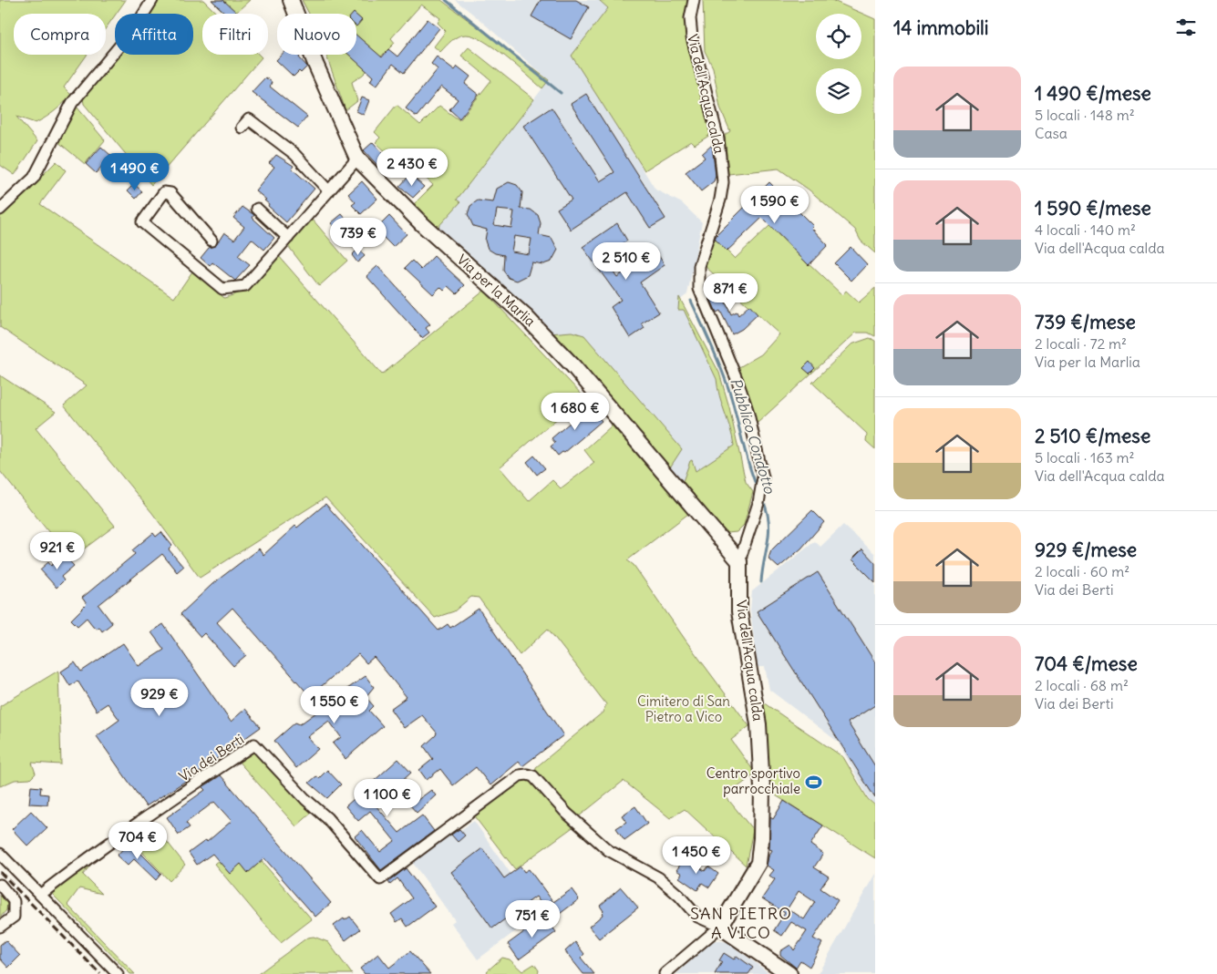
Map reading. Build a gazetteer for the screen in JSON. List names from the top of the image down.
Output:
{
  "streets": {
    "street": ["Via dell'Acqua calda", "Via per la Marlia", "Via dei Berti"]
  },
  "crossings": [
    ["Via dell'Acqua calda", "Via per la Marlia"],
    ["Via dell'Acqua calda", "Via dei Berti"]
  ],
  "districts": ["SAN PIETRO A VICO"],
  "water": ["Pubblico Condotto"],
  "parks": ["Cimitero di San Pietro a Vico"],
  "places": {
    "sports": ["Centro sportivo parrocchiale"]
  },
  "page": {
    "heading": "14 immobili",
    "chip": [
      "Compra",
      "Affitta",
      "Filtri",
      "Nuovo"
    ],
    "list": [
      {
        "name": "1 490 €/mese",
        "note": "5 locali · 148 m² · Casa"
      },
      {
        "name": "1 590 €/mese",
        "note": "4 locali · 140 m² · Via dell'Acqua calda"
      },
      {
        "name": "739 €/mese",
        "note": "2 locali · 72 m² · Via per la Marlia"
      },
      {
        "name": "2 510 €/mese",
        "note": "5 locali · 163 m² · Via dell'Acqua calda"
      },
      {
        "name": "929 €/mese",
        "note": "2 locali · 60 m² · Via dei Berti"
      },
      {
        "name": "704 €/mese",
        "note": "2 locali · 68 m² · Via dei Berti"
      }
    ],
    "price": [
      "2 430 €",
      "1 490 €",
      "1 590 €",
      "739 €",
      "2 510 €",
      "871 €",
      "1 680 €",
      "921 €",
      "929 €",
      "1 550 €",
      "1 100 €",
      "704 €",
      "1 450 €",
      "751 €"
    ]
  }
}
